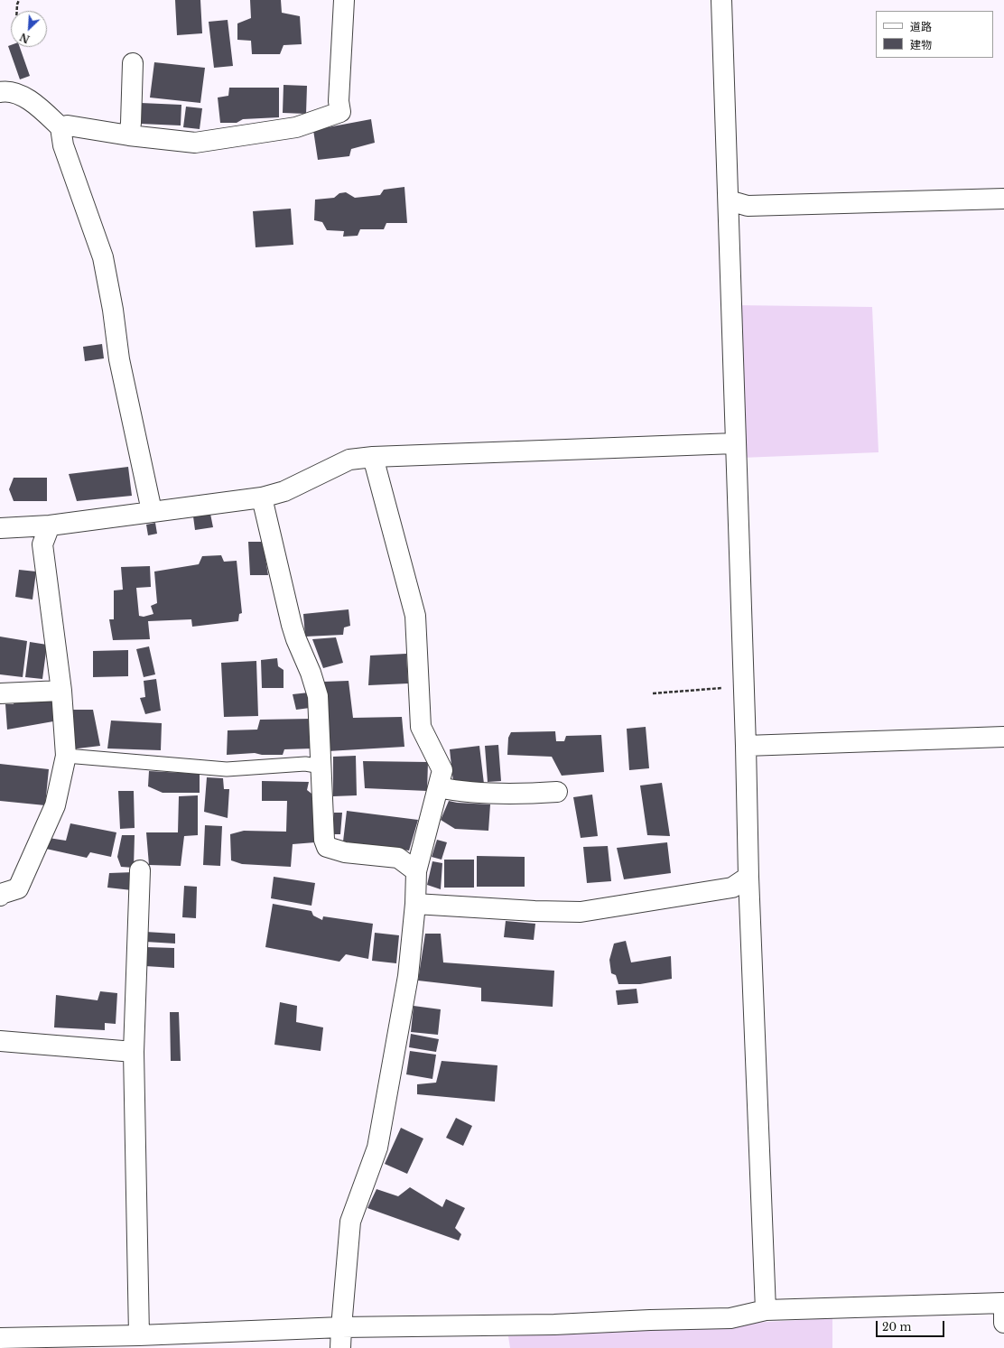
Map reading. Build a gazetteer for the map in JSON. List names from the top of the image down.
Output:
{
  "legend": ["道路", "建物"],
  "scale_bar": "20 m",
  "north": "bottom left"
}
